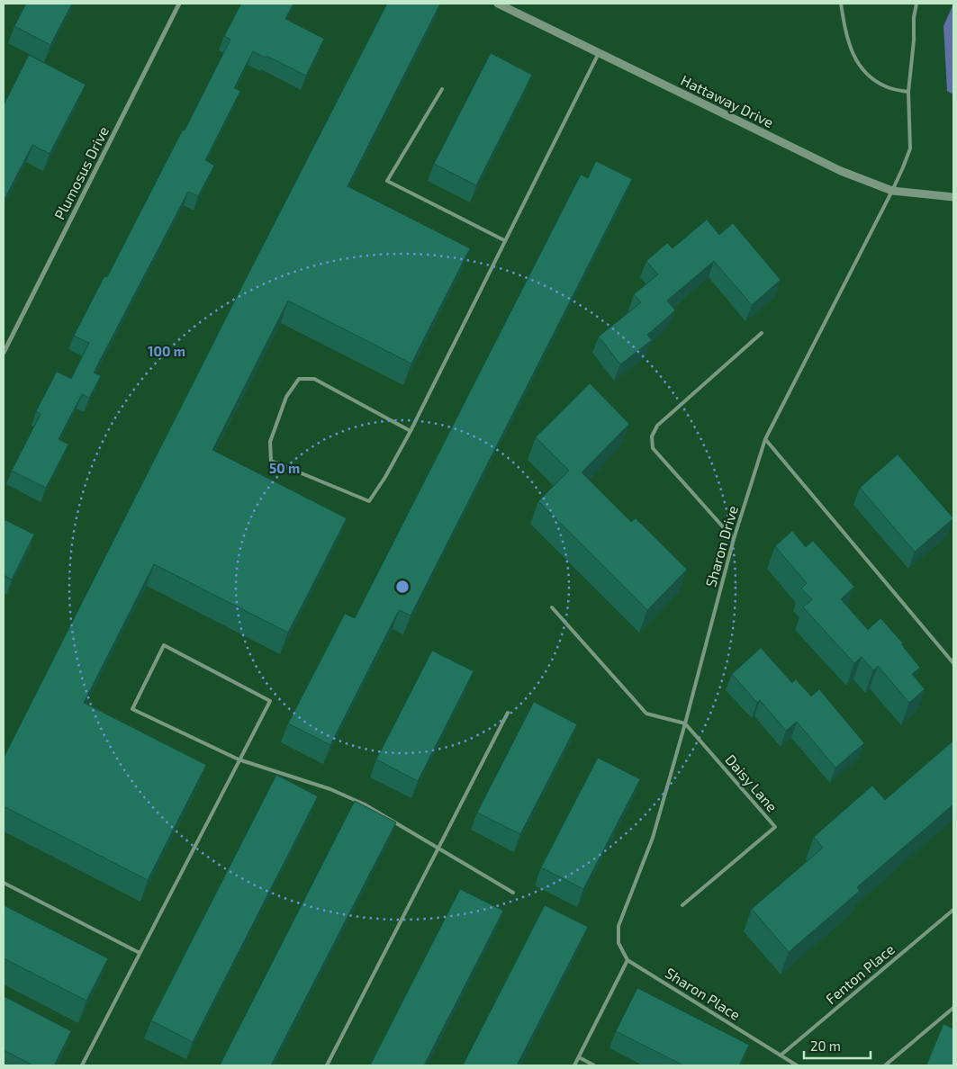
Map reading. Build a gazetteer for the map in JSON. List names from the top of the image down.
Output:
{
  "streets": {
    "street": ["Hattaway Drive", "Plumosus Drive"],
    "lane": [
      "Sharon Drive",
      "Daisy Lane",
      "Fenton Place",
      "Sharon Place"
    ]
  },
  "crossings": [
    ["Hattaway Drive", "Sharon Drive"],
    ["Sharon Drive", "Daisy Lane"],
    ["Sharon Drive", "Sharon Place"],
    ["Fenton Place", "Sharon Place"]
  ],
  "scale_bar": "20 m",
  "rings": ["100 m", "50 m"]
}
